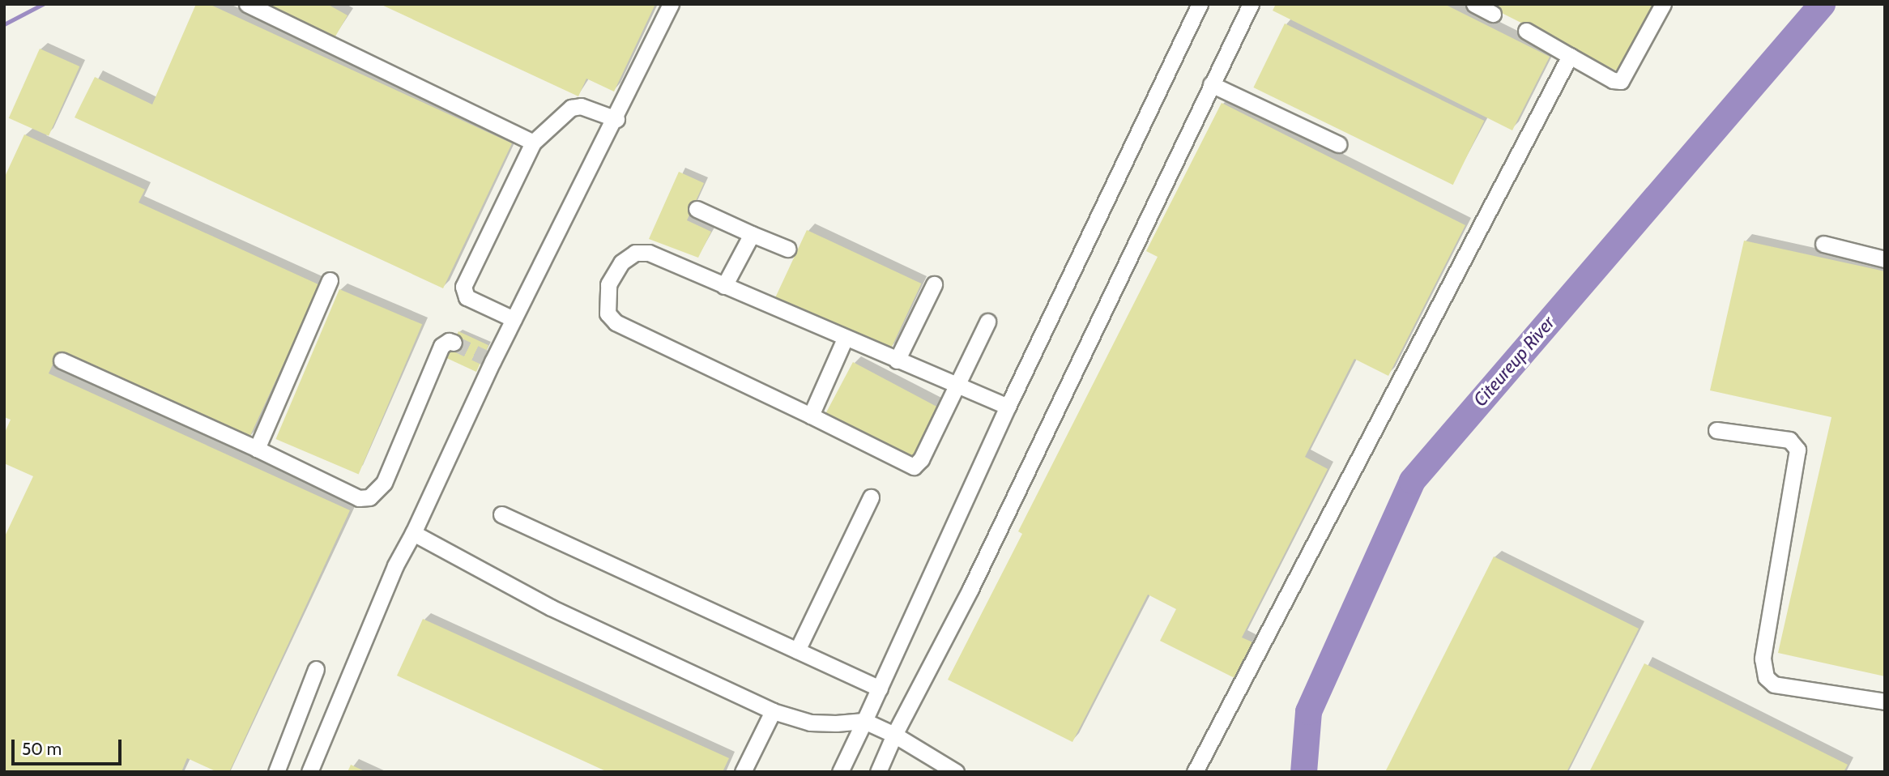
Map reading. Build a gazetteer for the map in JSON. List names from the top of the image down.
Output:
{
  "water": ["Citeureup River"],
  "scale_bar": "50 m"
}
